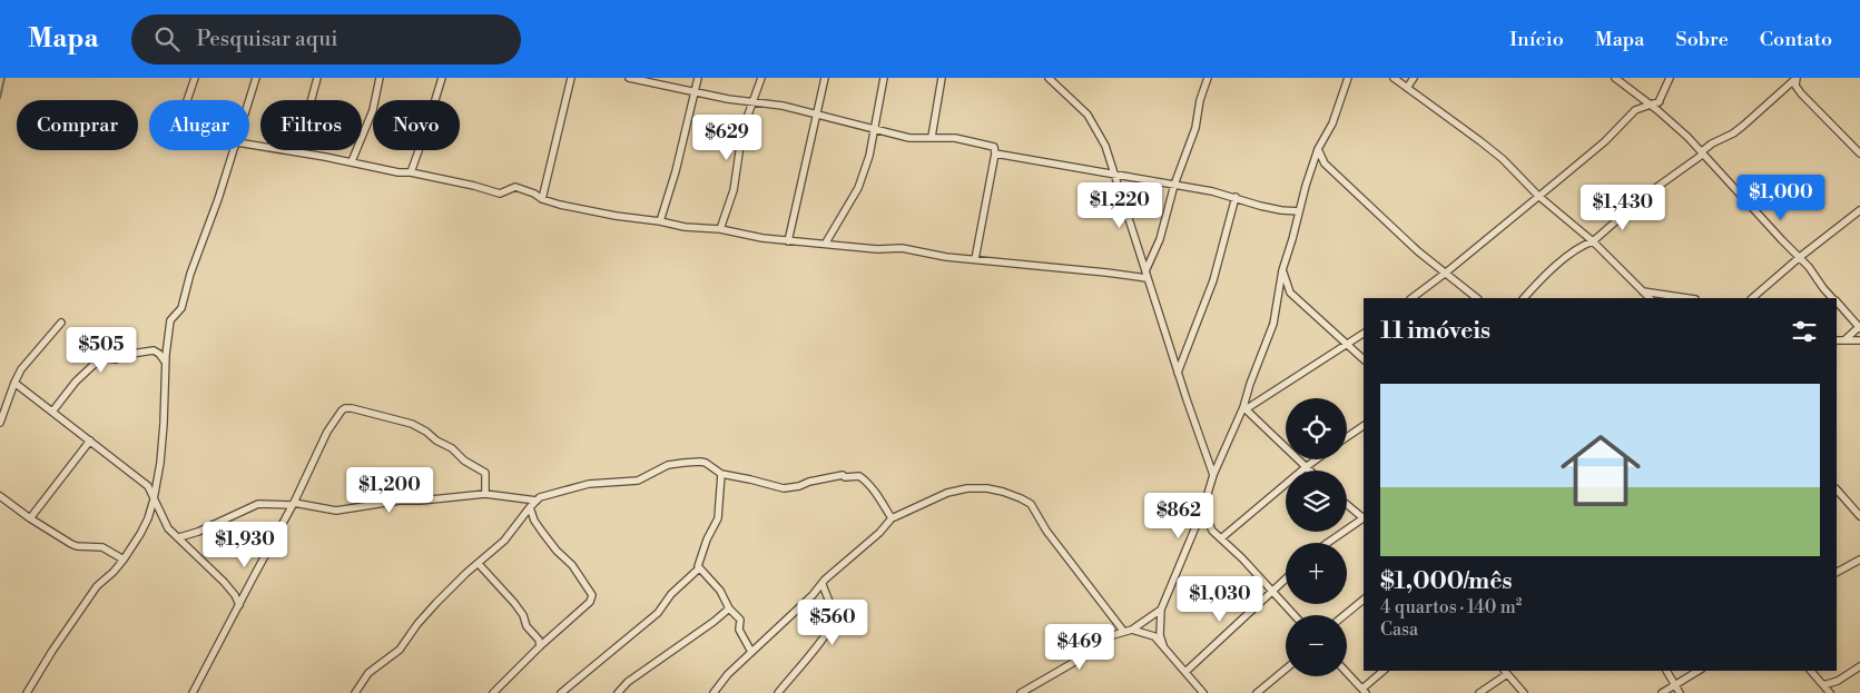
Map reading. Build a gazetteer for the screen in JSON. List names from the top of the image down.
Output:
{
  "page": {
    "header": "Mapa",
    "search": "Pesquisar aqui",
    "nav": [
      "Início",
      "Mapa",
      "Sobre",
      "Contato"
    ],
    "chip": [
      "Comprar",
      "Alugar",
      "Filtros",
      "Novo"
    ],
    "price": [
      "$629",
      "$1,000",
      "$1,220",
      "$1,430",
      "$505",
      "$1,200",
      "$862",
      "$1,930",
      "$1,030",
      "$560",
      "$469"
    ],
    "heading": "11 imóveis",
    "list": [
      {
        "name": "$1,000/mês",
        "note": "4 quartos · 140 m² · Casa"
      }
    ],
    "map_buttons": ["+", "−"]
  }
}
